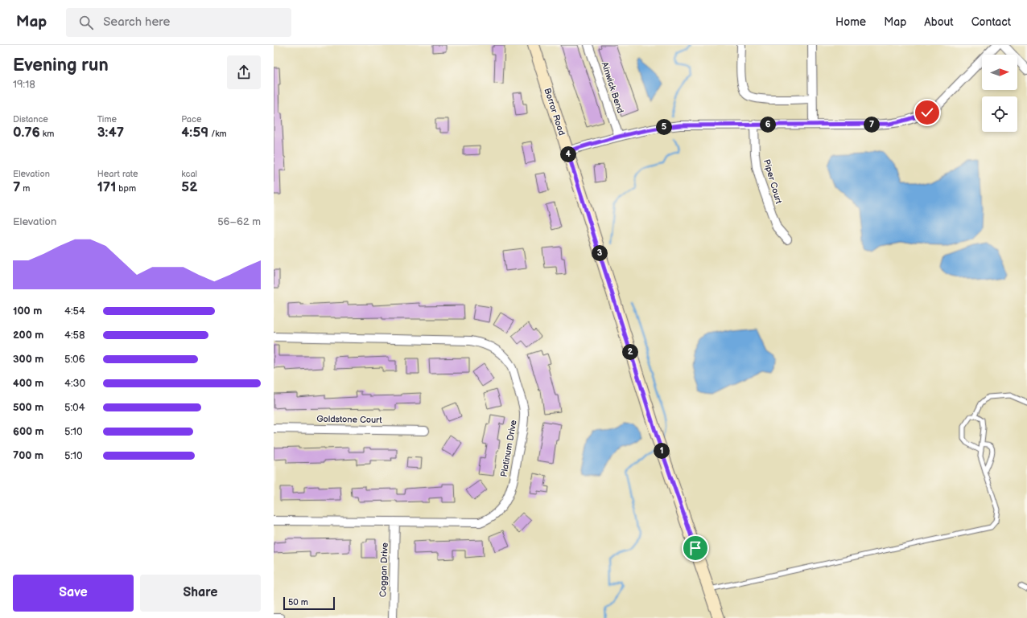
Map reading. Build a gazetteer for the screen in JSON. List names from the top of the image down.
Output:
{
  "streets": {
    "street": [
      "Ainwick Bend",
      "Borror Road",
      "Piper Court",
      "Goldstone Court",
      "Platinum Drive",
      "Coggan Drive"
    ]
  },
  "crossings": [
    ["Platinum Drive", "Coggan Drive"]
  ],
  "scale_bar": "50 m",
  "north": "right",
  "page": {
    "header": "Map",
    "search": "Search here",
    "nav": [
      "Home",
      "Map",
      "About",
      "Contact"
    ],
    "heading": ["Evening run", "19:18"],
    "stats": [
      ["Distance", "0.76 km"],
      ["Time", "3:47"],
      ["Pace", "4:59 /km"],
      ["Elevation", "7 m"],
      ["Heart rate", "171 bpm"],
      ["kcal", "52"]
    ],
    "pins": [
      "6",
      "7",
      "5",
      "4",
      "3",
      "2",
      "1"
    ],
    "chart": ["Elevation", "56–62 m"],
    "list": [
      {
        "name": "100 m",
        "note": "4:54"
      },
      {
        "name": "200 m",
        "note": "4:58"
      },
      {
        "name": "300 m",
        "note": "5:06"
      },
      {
        "name": "400 m",
        "note": "4:30"
      },
      {
        "name": "500 m",
        "note": "5:04"
      },
      {
        "name": "600 m",
        "note": "5:10"
      },
      {
        "name": "700 m",
        "note": "5:10"
      }
    ],
    "buttons": ["Save", "Share"],
    "scale": "50 m"
  }
}
